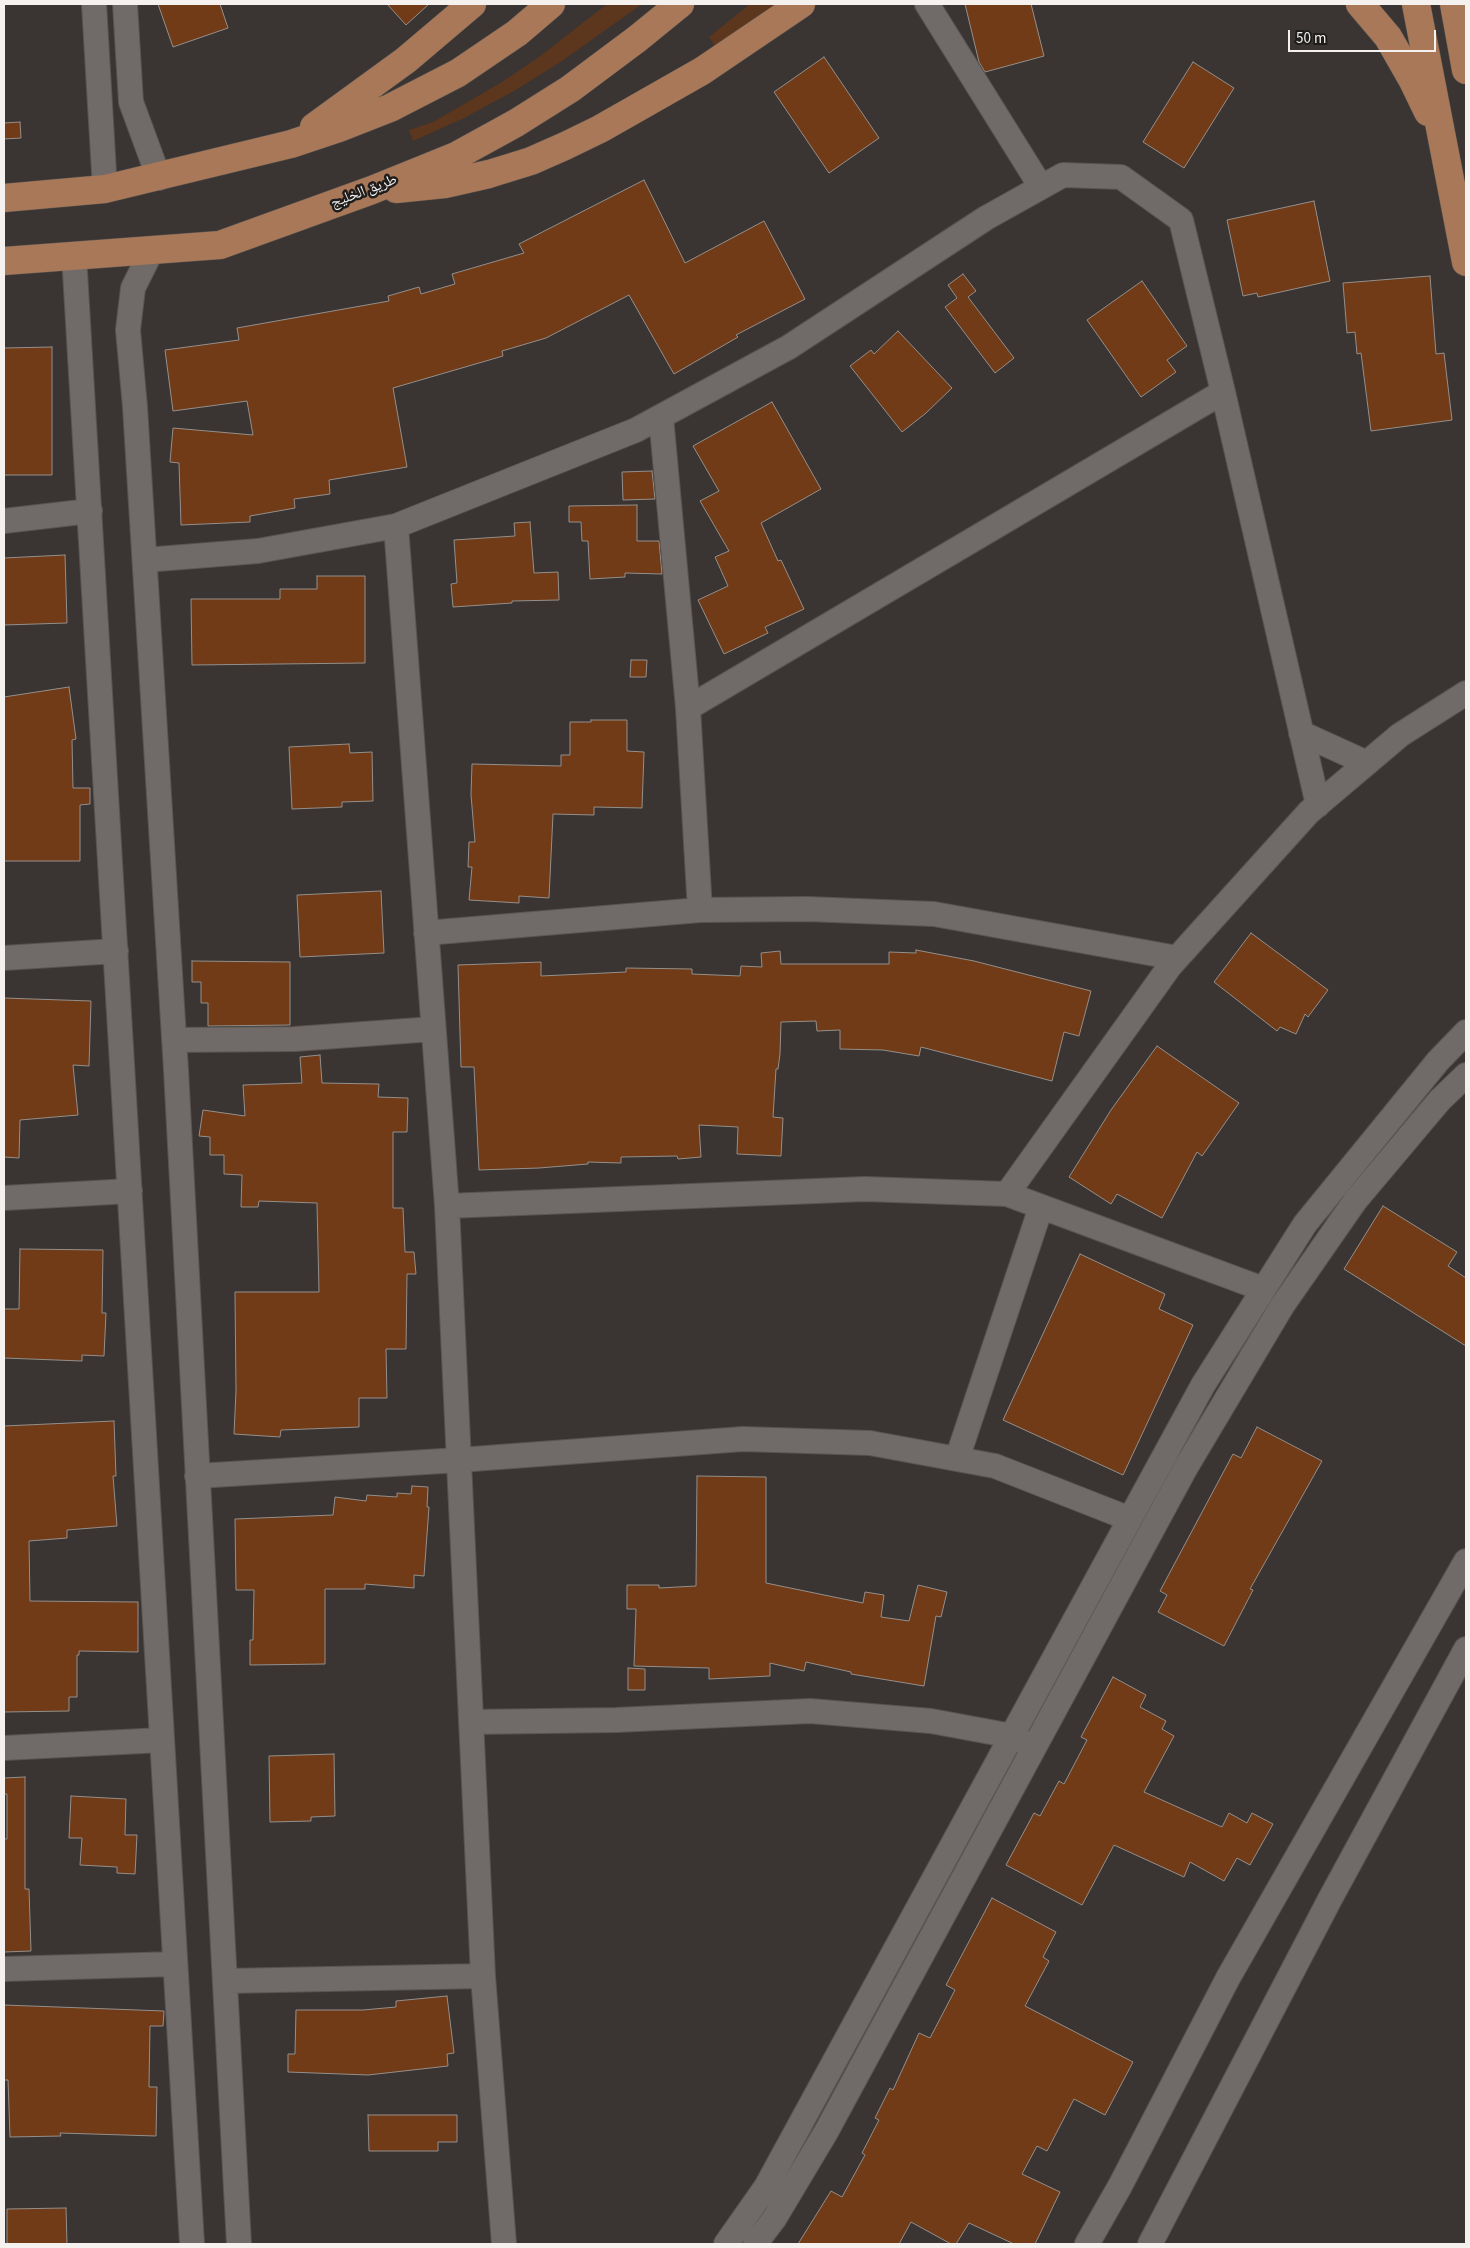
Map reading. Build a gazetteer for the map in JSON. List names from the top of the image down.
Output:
{
  "streets": {
    "main road": ["طريق الخليج"]
  },
  "scale_bar": "50 m"
}
